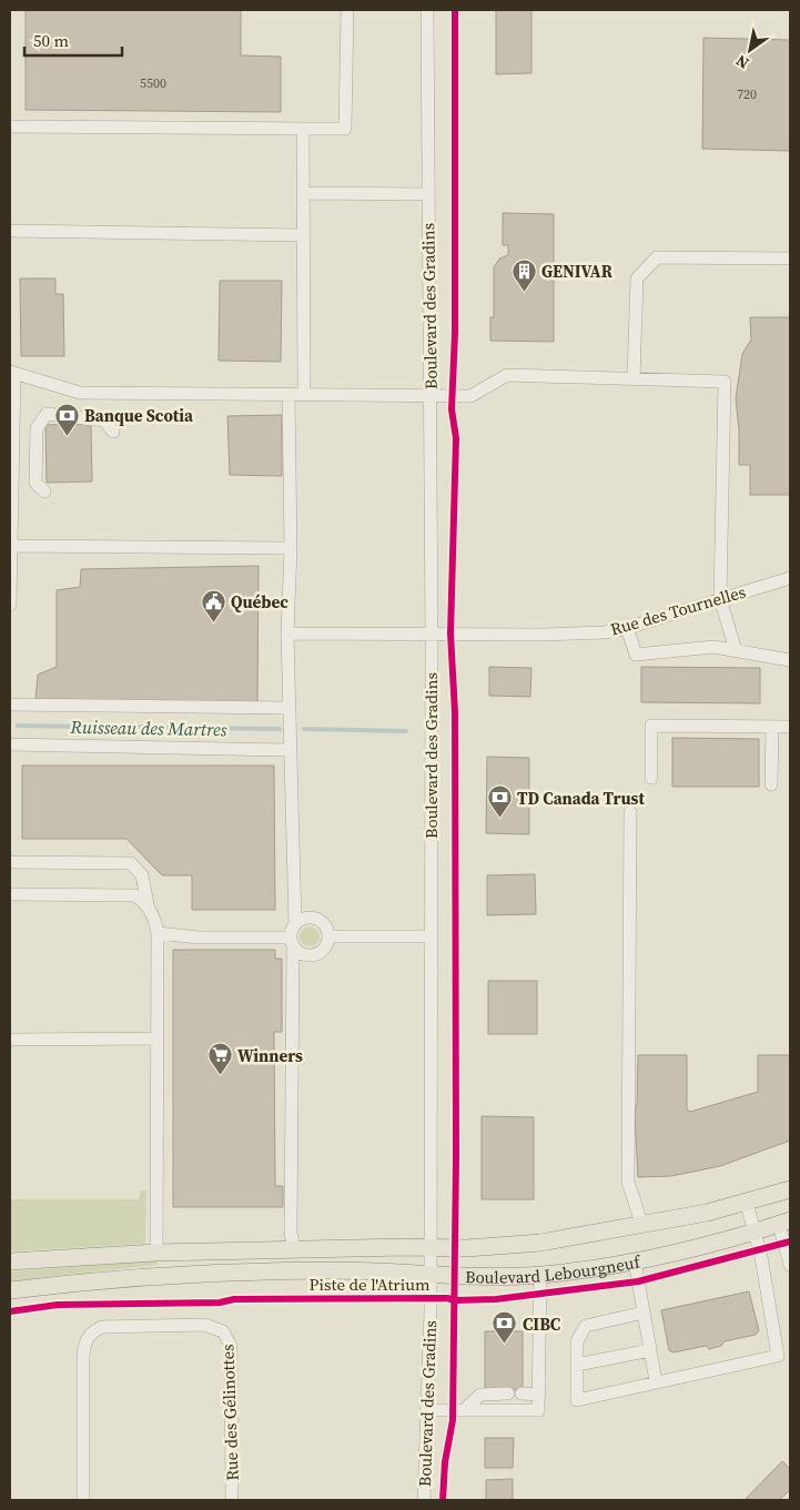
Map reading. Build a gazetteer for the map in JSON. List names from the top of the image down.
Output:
{
  "streets": {
    "main road": ["Boulevard Lebourgneuf"],
    "street": ["Boulevard des Gradins", "Rue des Tournelles", "Rue des Gélinottes"],
    "cycle path": ["Piste de l'Atrium"]
  },
  "crossings": [
    ["Boulevard des Gradins", "Rue des Tournelles"],
    ["Boulevard des Gradins", "Boulevard Lebourgneuf"]
  ],
  "water": ["Ruisseau des Martres"],
  "places": {
    "building": ["GENIVAR"],
    "bank": ["Banque Scotia", "TD Canada Trust", "CIBC"],
    "public building": ["Québec"],
    "supermarket": ["Winners"]
  },
  "house_numbers": ["5500", "720"],
  "scale_bar": "50 m",
  "north": "bottom left"
}
